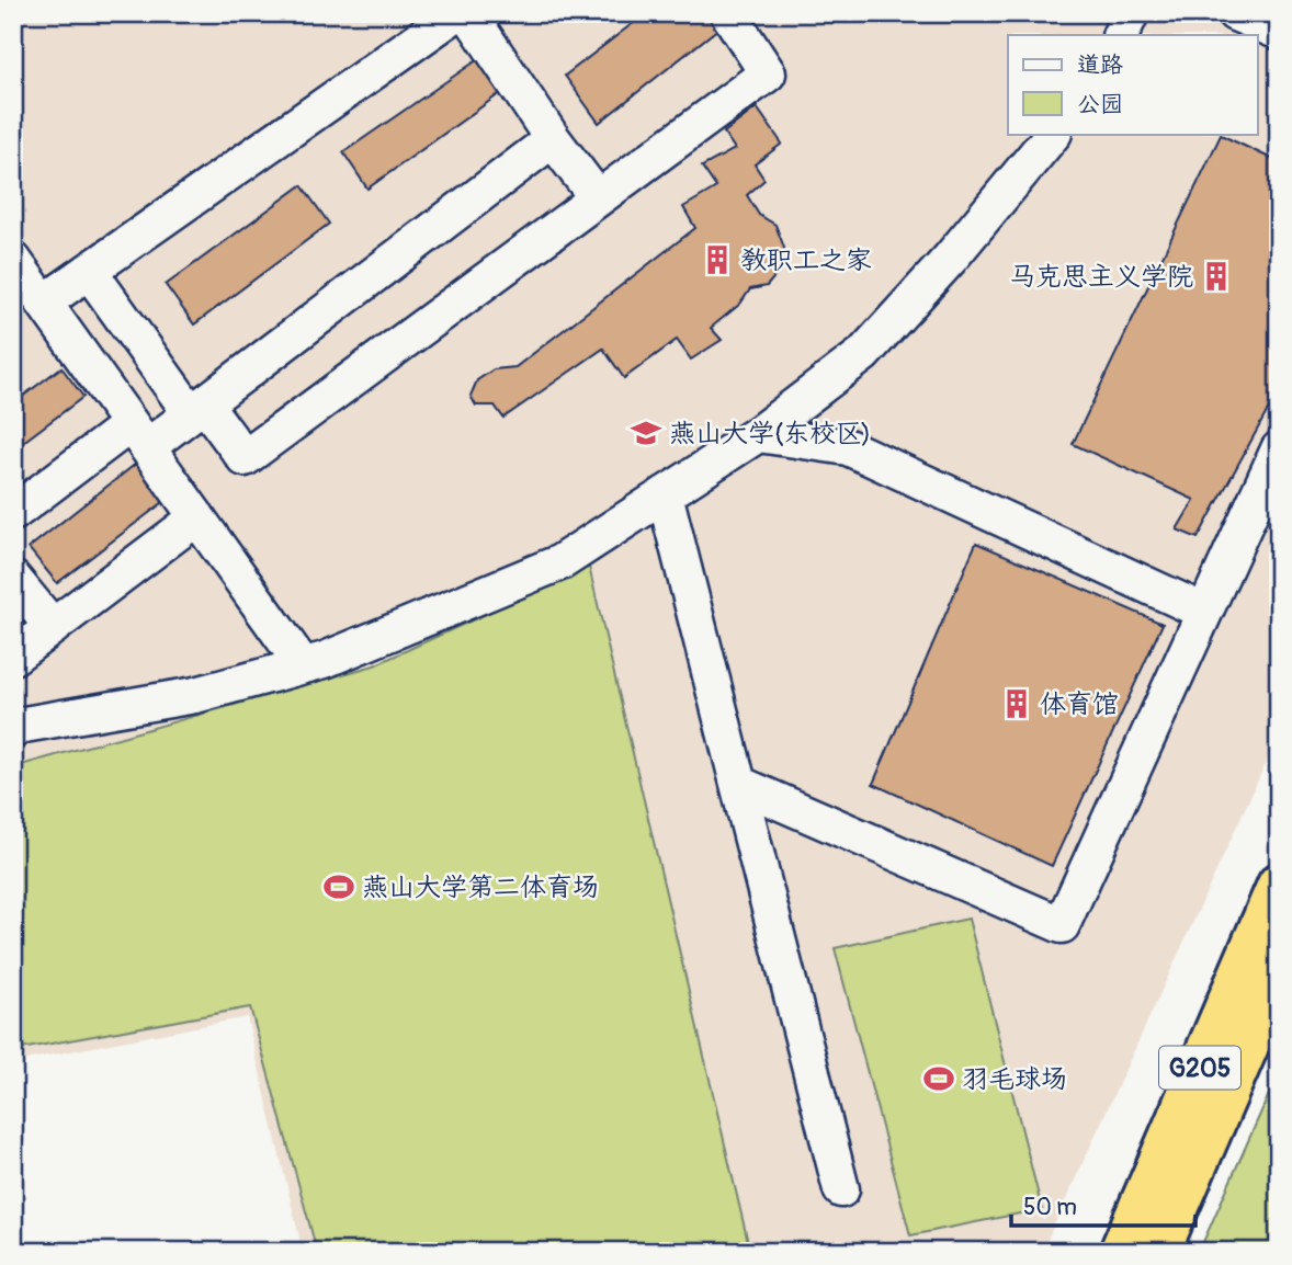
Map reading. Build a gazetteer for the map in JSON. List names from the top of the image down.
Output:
{
  "streets": {
    "highway": ["G205"]
  },
  "places": {
    "building": ["教职工之家", "马克思主义学院", "体育馆"],
    "school or university": ["燕山大学(东校区)"],
    "sports": ["燕山大学第二体育场", "羽毛球场"]
  },
  "legend": ["道路", "公园"],
  "scale_bar": "50 m"
}
